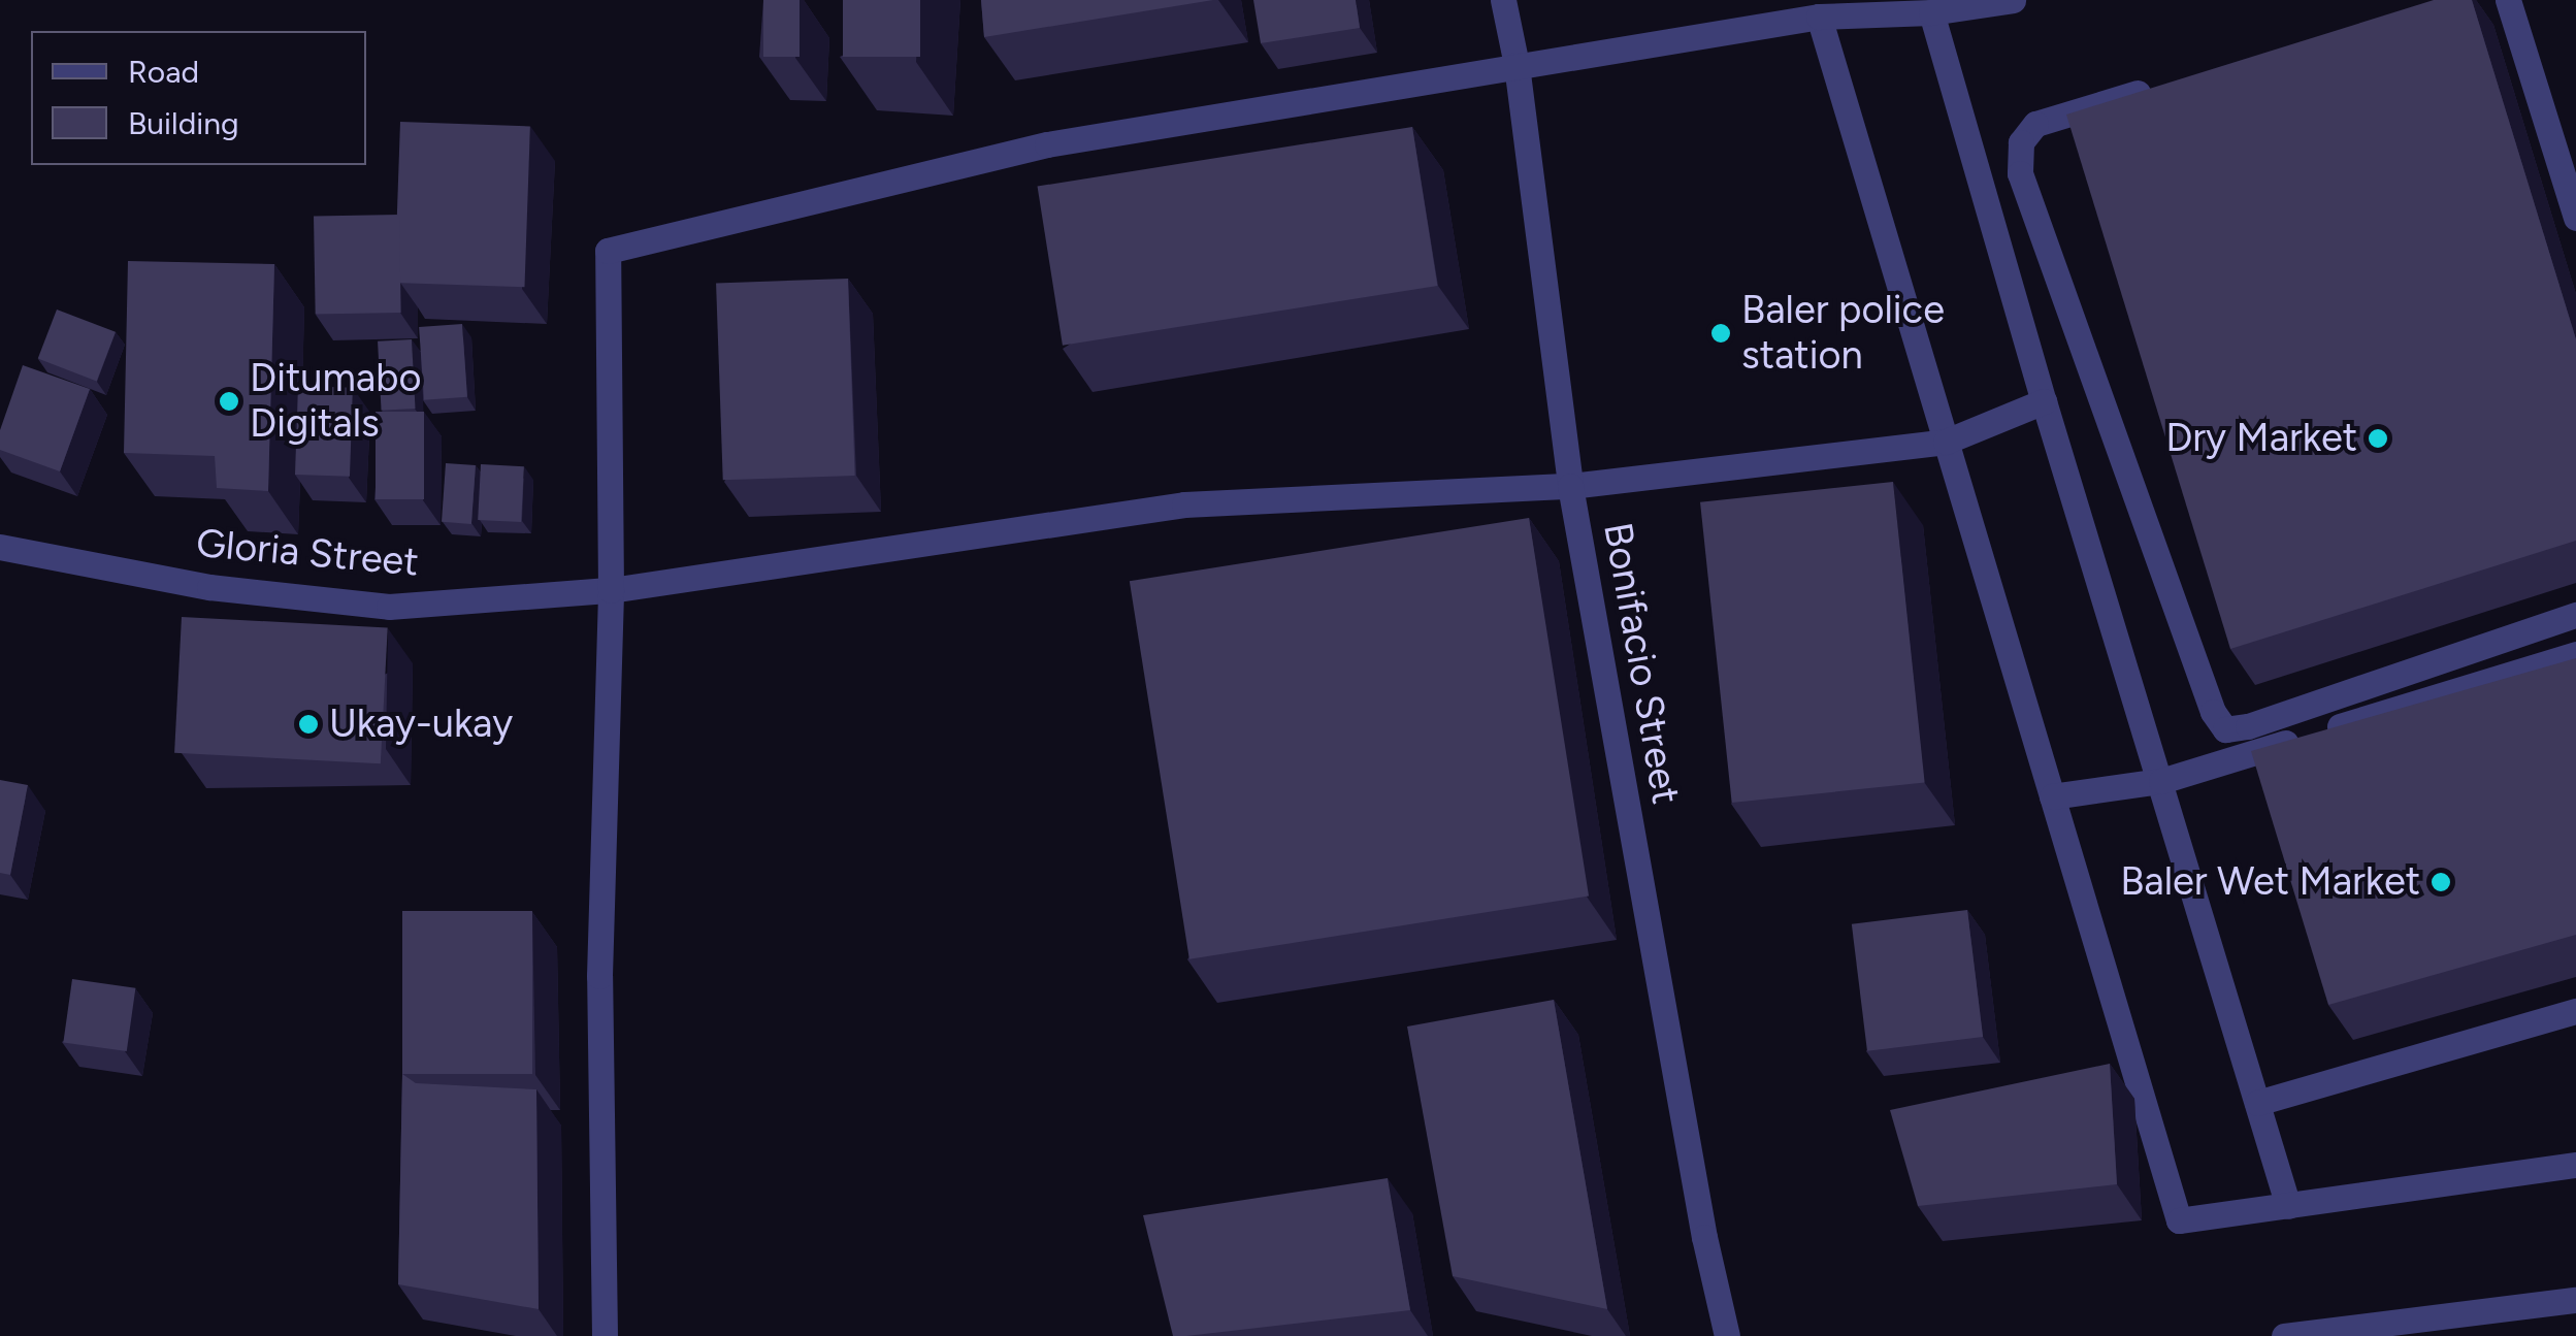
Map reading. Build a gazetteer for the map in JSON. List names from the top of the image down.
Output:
{
  "streets": {
    "street": ["Gloria Street", "Bonifacio Street"]
  },
  "crossings": [
    ["Gloria Street", "Bonifacio Street"]
  ],
  "places": [
    "Baler police station",
    "Ditumabo Digitals",
    "Dry Market",
    "Ukay-ukay",
    "Baler Wet Market"
  ],
  "legend": ["Road", "Building"]
}
